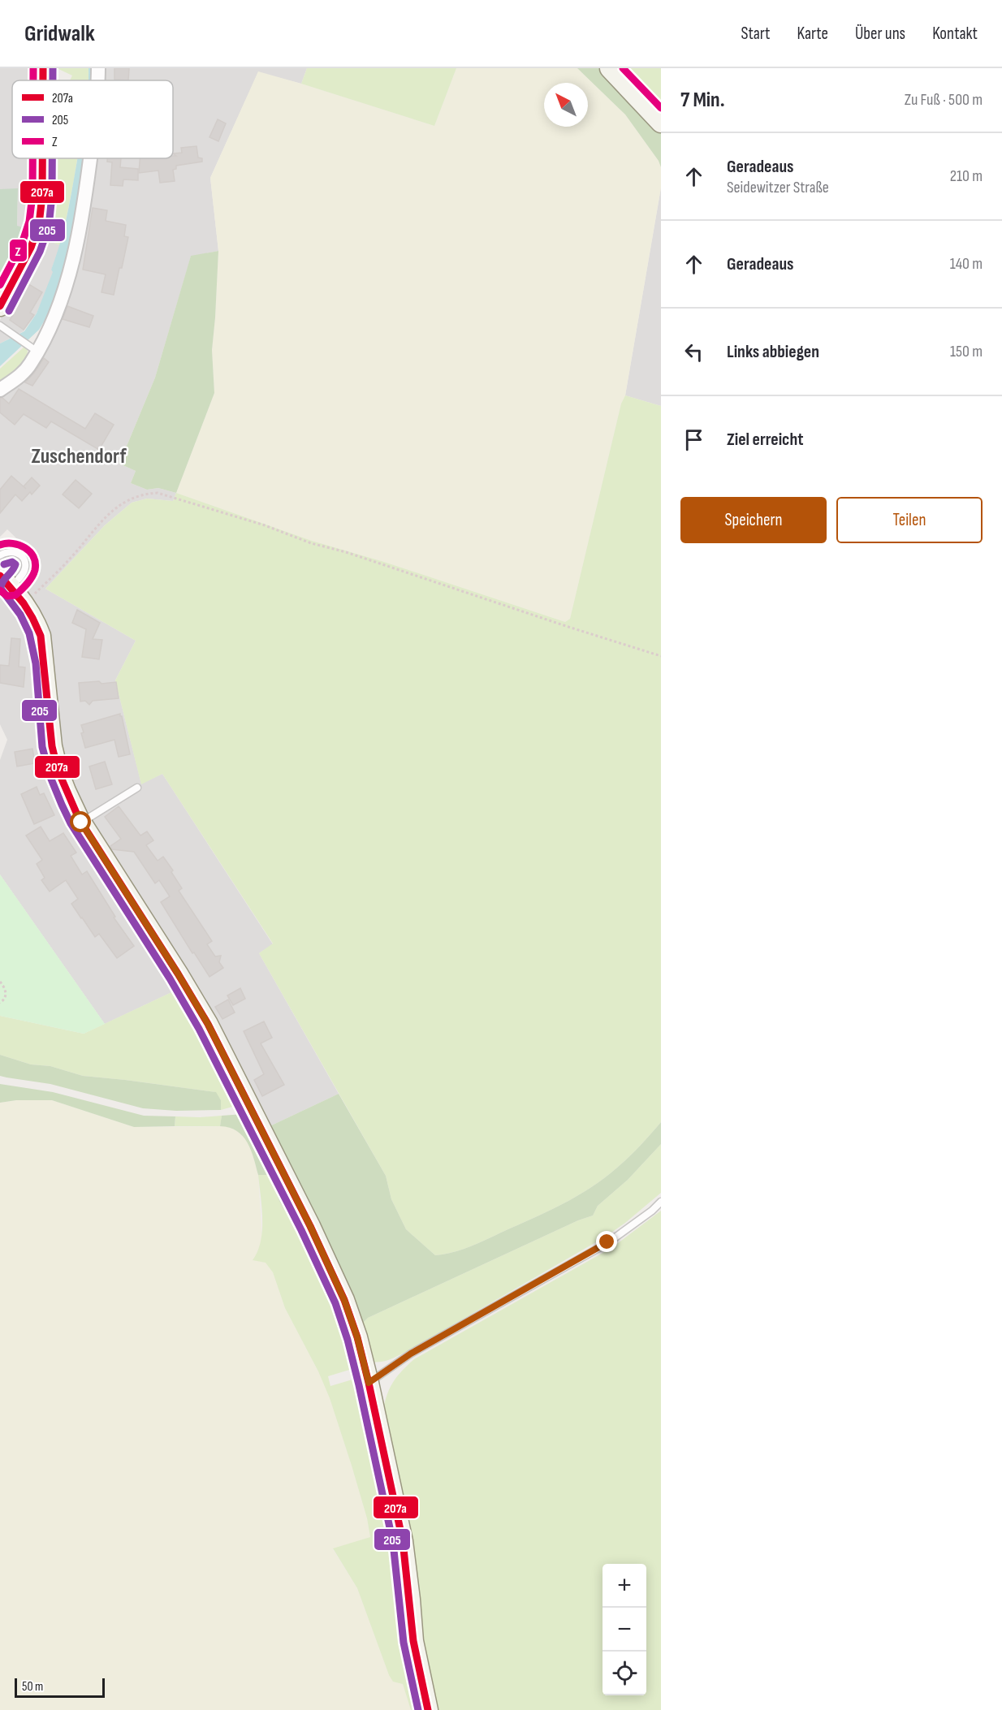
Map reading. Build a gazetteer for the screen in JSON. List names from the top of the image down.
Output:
{
  "districts": ["Zuschendorf"],
  "lines": ["transit line 207a", "transit line 205", "transit line Z"],
  "legend": ["207a", "205", "Z"],
  "scale_bar": "50 m",
  "north": "top left",
  "page": {
    "header": "Gridwalk",
    "nav": [
      "Start",
      "Karte",
      "Über uns",
      "Kontakt"
    ],
    "heading": ["7 Min.", "Zu Fuß · 500 m"],
    "list": [
      ["Geradeaus", "Seidewitzer Straße", "210 m"],
      ["Geradeaus", "140 m"],
      ["Links abbiegen", "150 m"],
      "Ziel erreicht"
    ],
    "buttons": ["Speichern", "Teilen"],
    "map_buttons": ["+", "−"],
    "scale": "50 m"
  }
}
